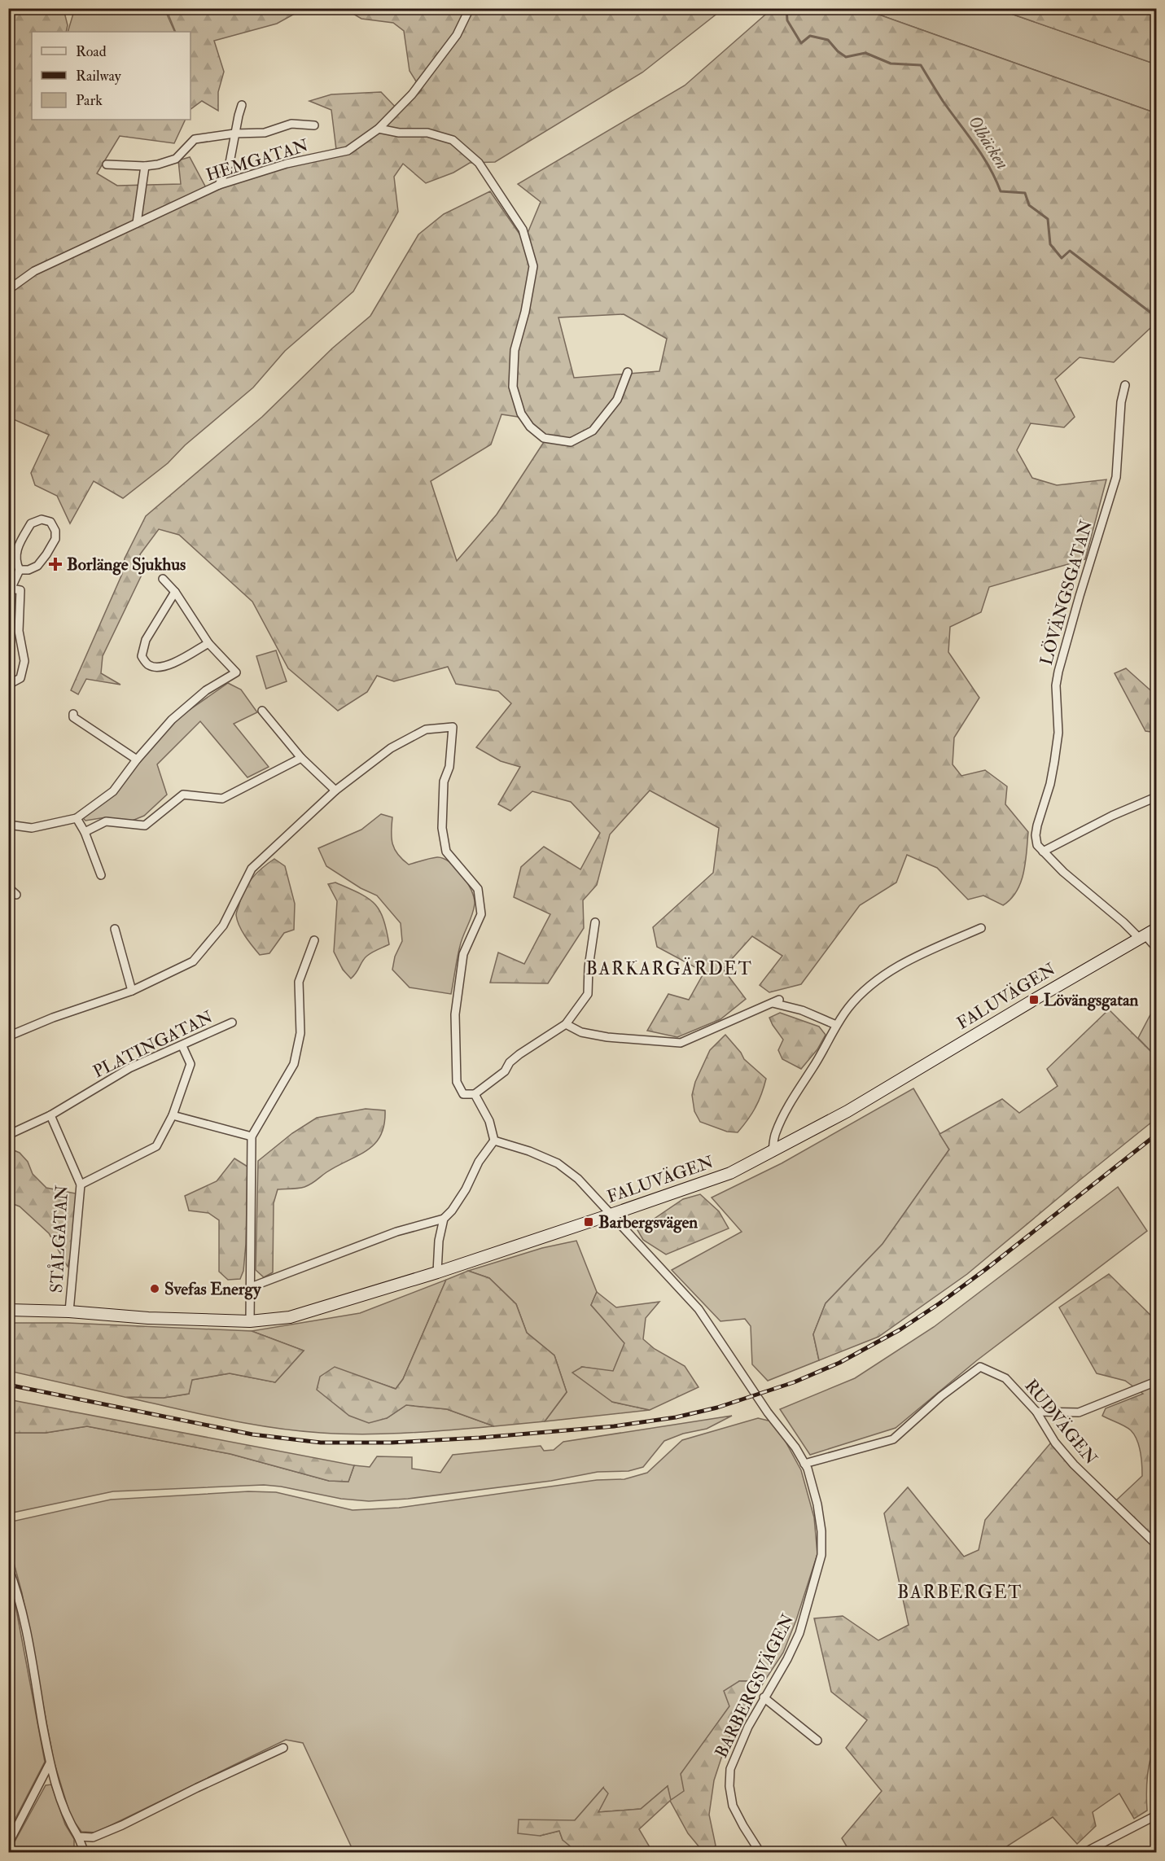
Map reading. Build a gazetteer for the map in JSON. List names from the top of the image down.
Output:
{
  "streets": {
    "street": [
      "HEMGATAN",
      "LÖVÄNGSGATAN",
      "FALUVÄGEN",
      "PLATINGATAN",
      "STÅLGATAN",
      "RUDVÄGEN",
      "BARBERGSVÄGEN"
    ]
  },
  "crossings": [
    ["LÖVÄNGSGATAN", "FALUVÄGEN"],
    ["FALUVÄGEN", "STÅLGATAN"],
    ["FALUVÄGEN", "BARBERGSVÄGEN"],
    ["PLATINGATAN", "STÅLGATAN"],
    ["RUDVÄGEN", "BARBERGSVÄGEN"]
  ],
  "districts": ["BARKARGÄRDET", "BARBERGET"],
  "water": ["Olbäcken"],
  "places": {
    "health": ["Borlänge Sjukhus"],
    "transit": ["Lövängsgatan", "Barbergsvägen"],
    "other": ["Svefas Energy"]
  },
  "legend": ["Road", "Railway", "Park"]
}
